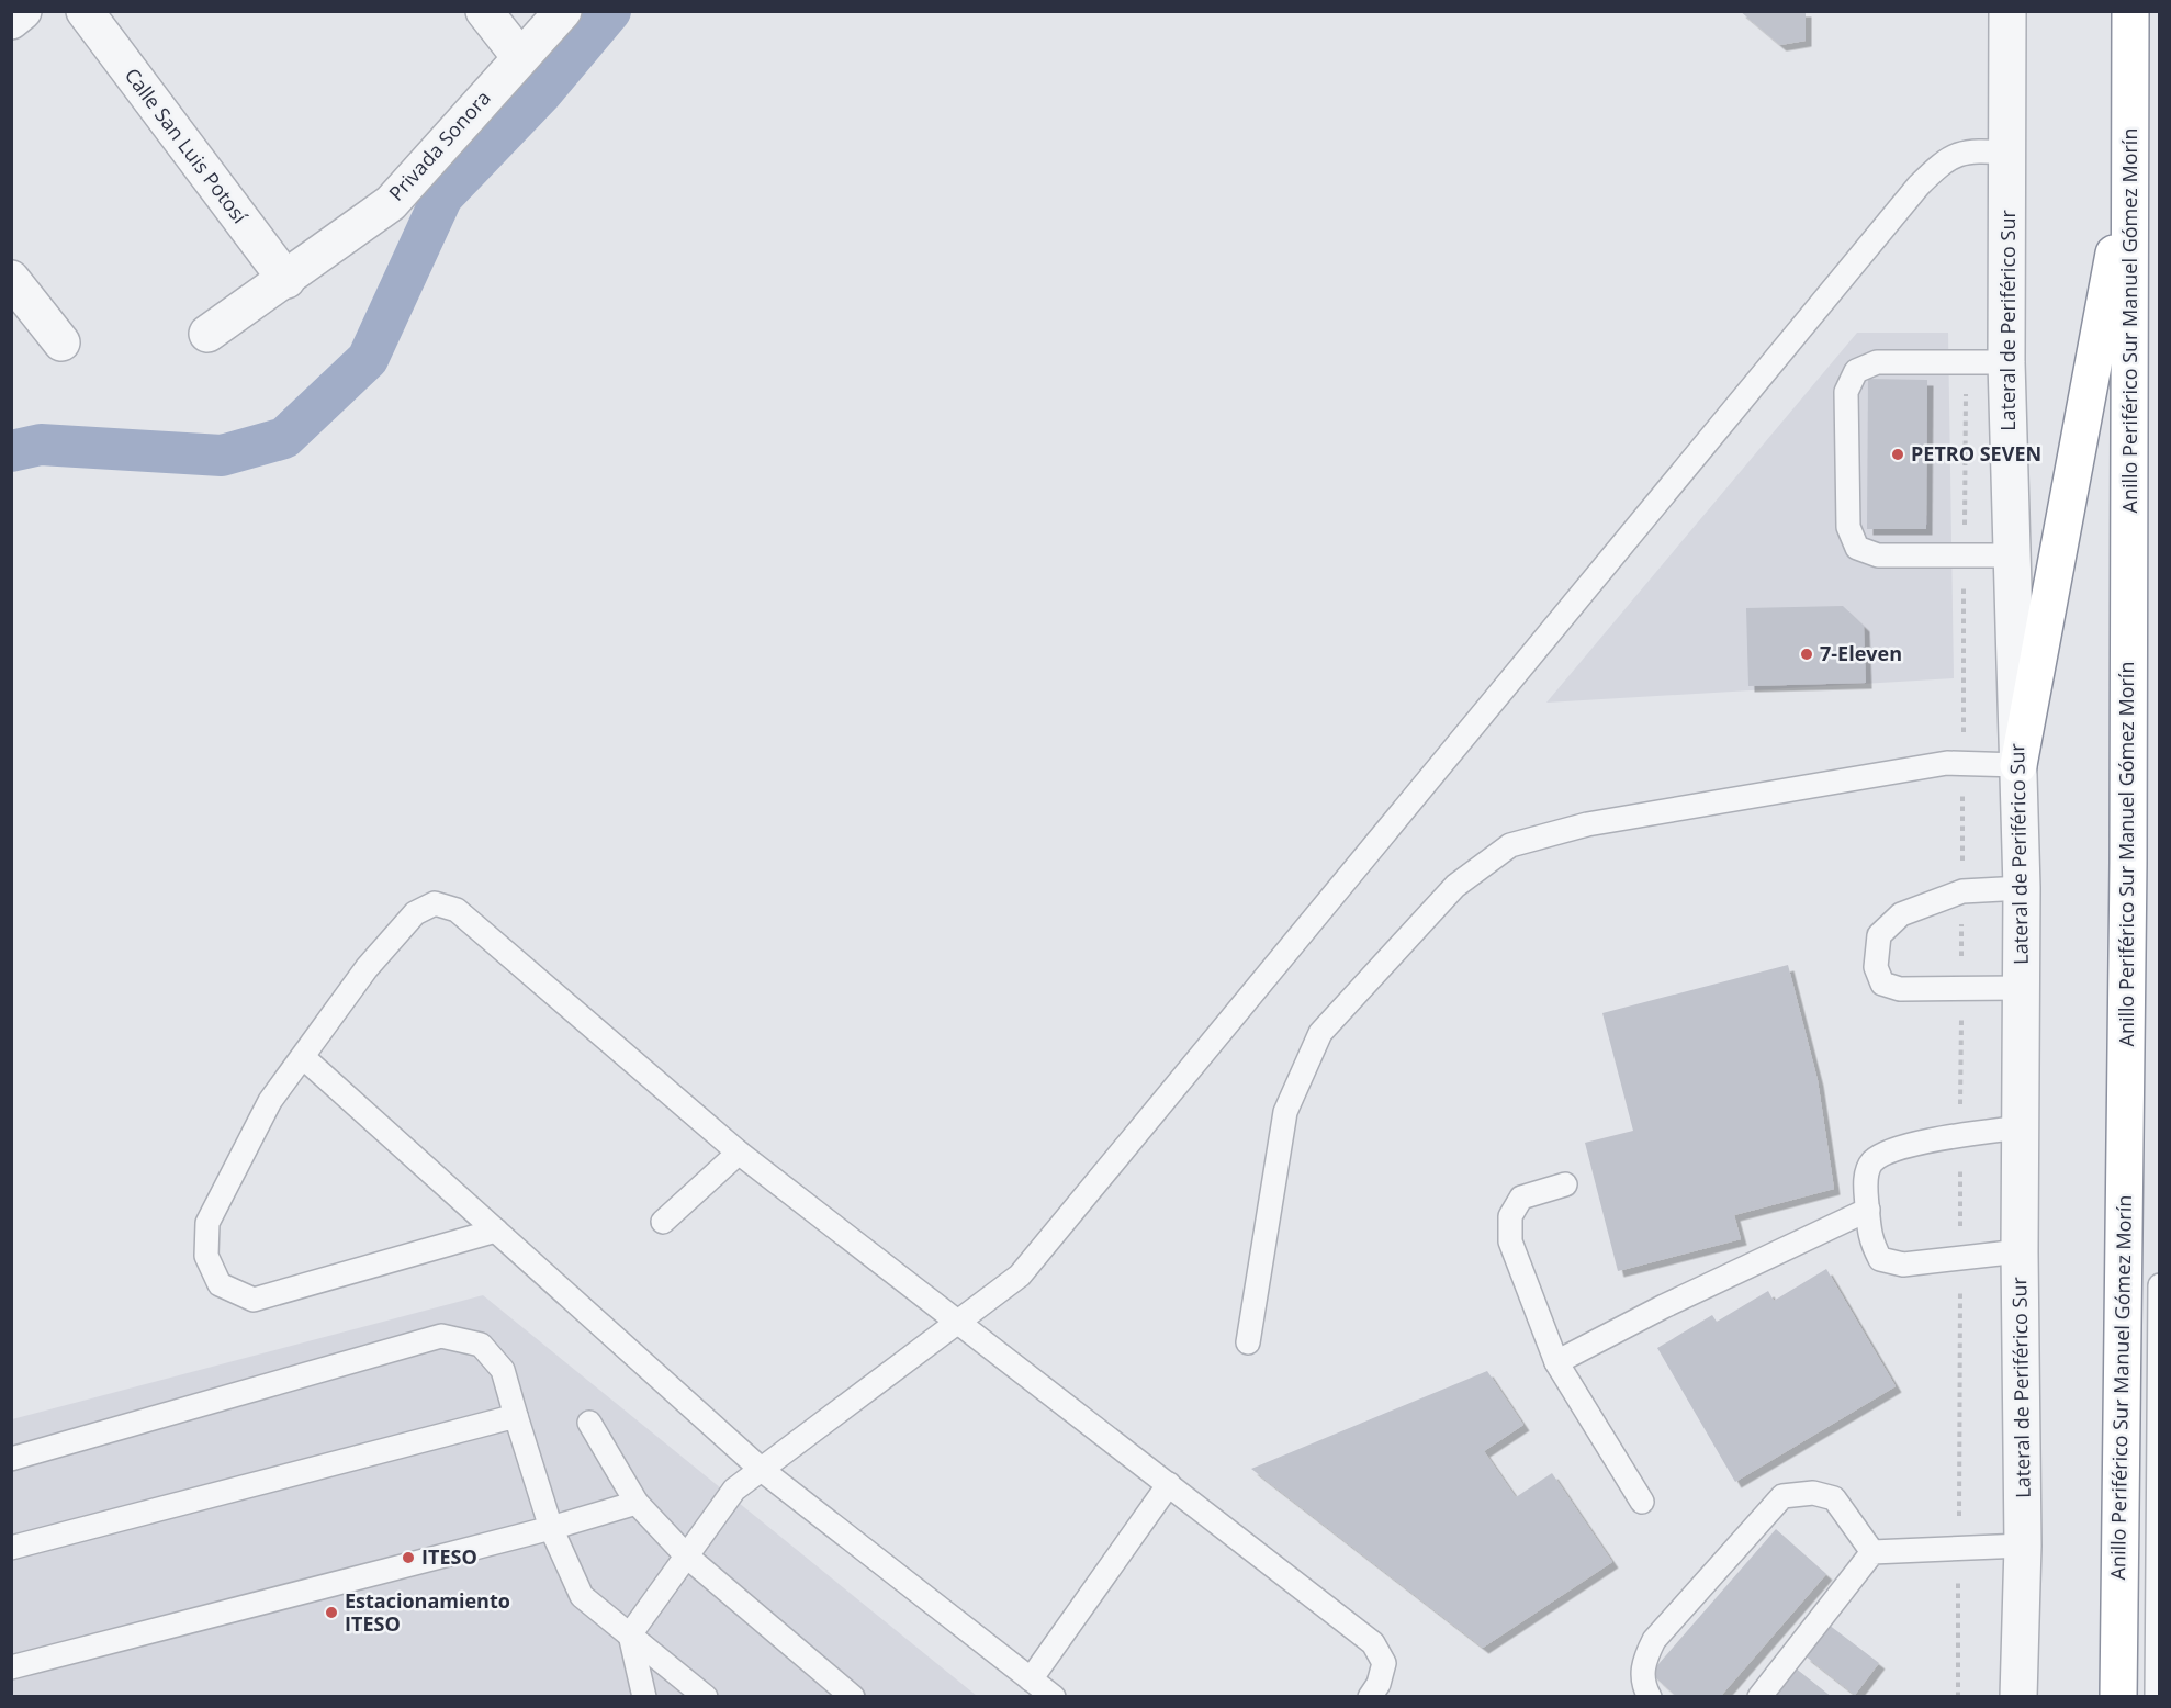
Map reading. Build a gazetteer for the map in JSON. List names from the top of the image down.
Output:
{
  "streets": {
    "highway": ["Anillo Periférico Sur Manuel Gómez Morín"],
    "street": ["Calle San Luis Potosí", "Privada Sonora", "Lateral de Periférico Sur"]
  },
  "crossings": [
    ["Calle San Luis Potosí", "Privada Sonora"]
  ],
  "places": [
    "PETRO SEVEN",
    "7-Eleven",
    "ITESO",
    "Estacionamiento ITESO"
  ]
}
